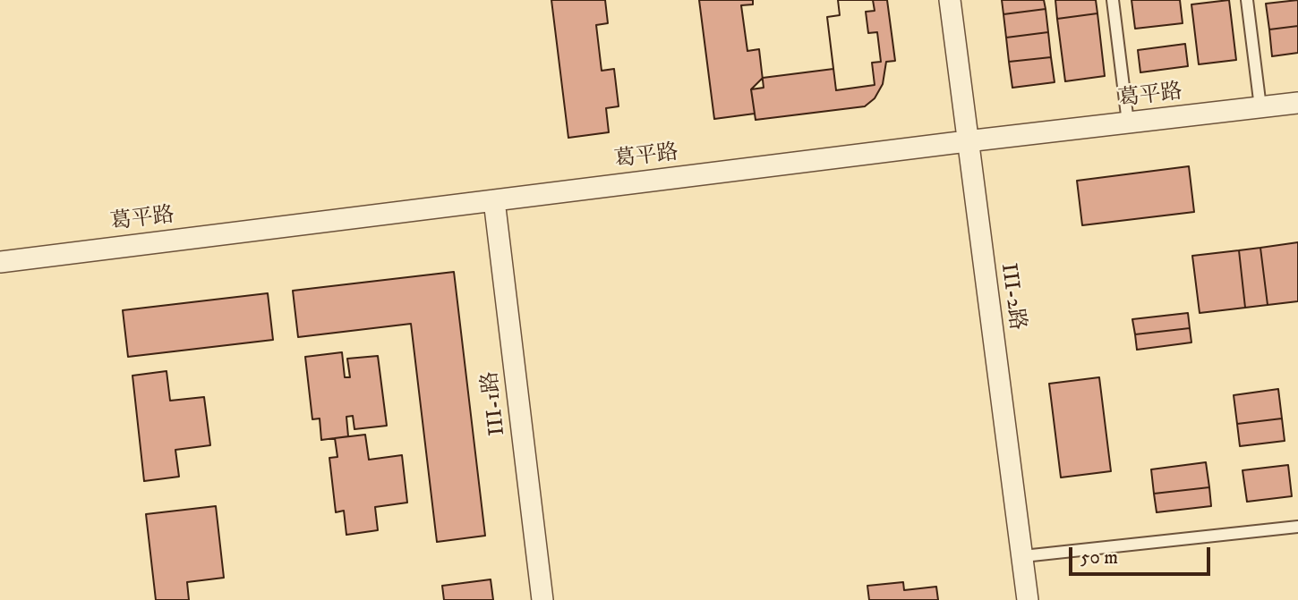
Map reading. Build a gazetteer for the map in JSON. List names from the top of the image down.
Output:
{
  "streets": {
    "street": ["葛平路", "III-2路", "III-1路"]
  },
  "crossings": [
    ["葛平路", "III-2路"],
    ["葛平路", "III-1路"]
  ],
  "scale_bar": "50 m"
}
